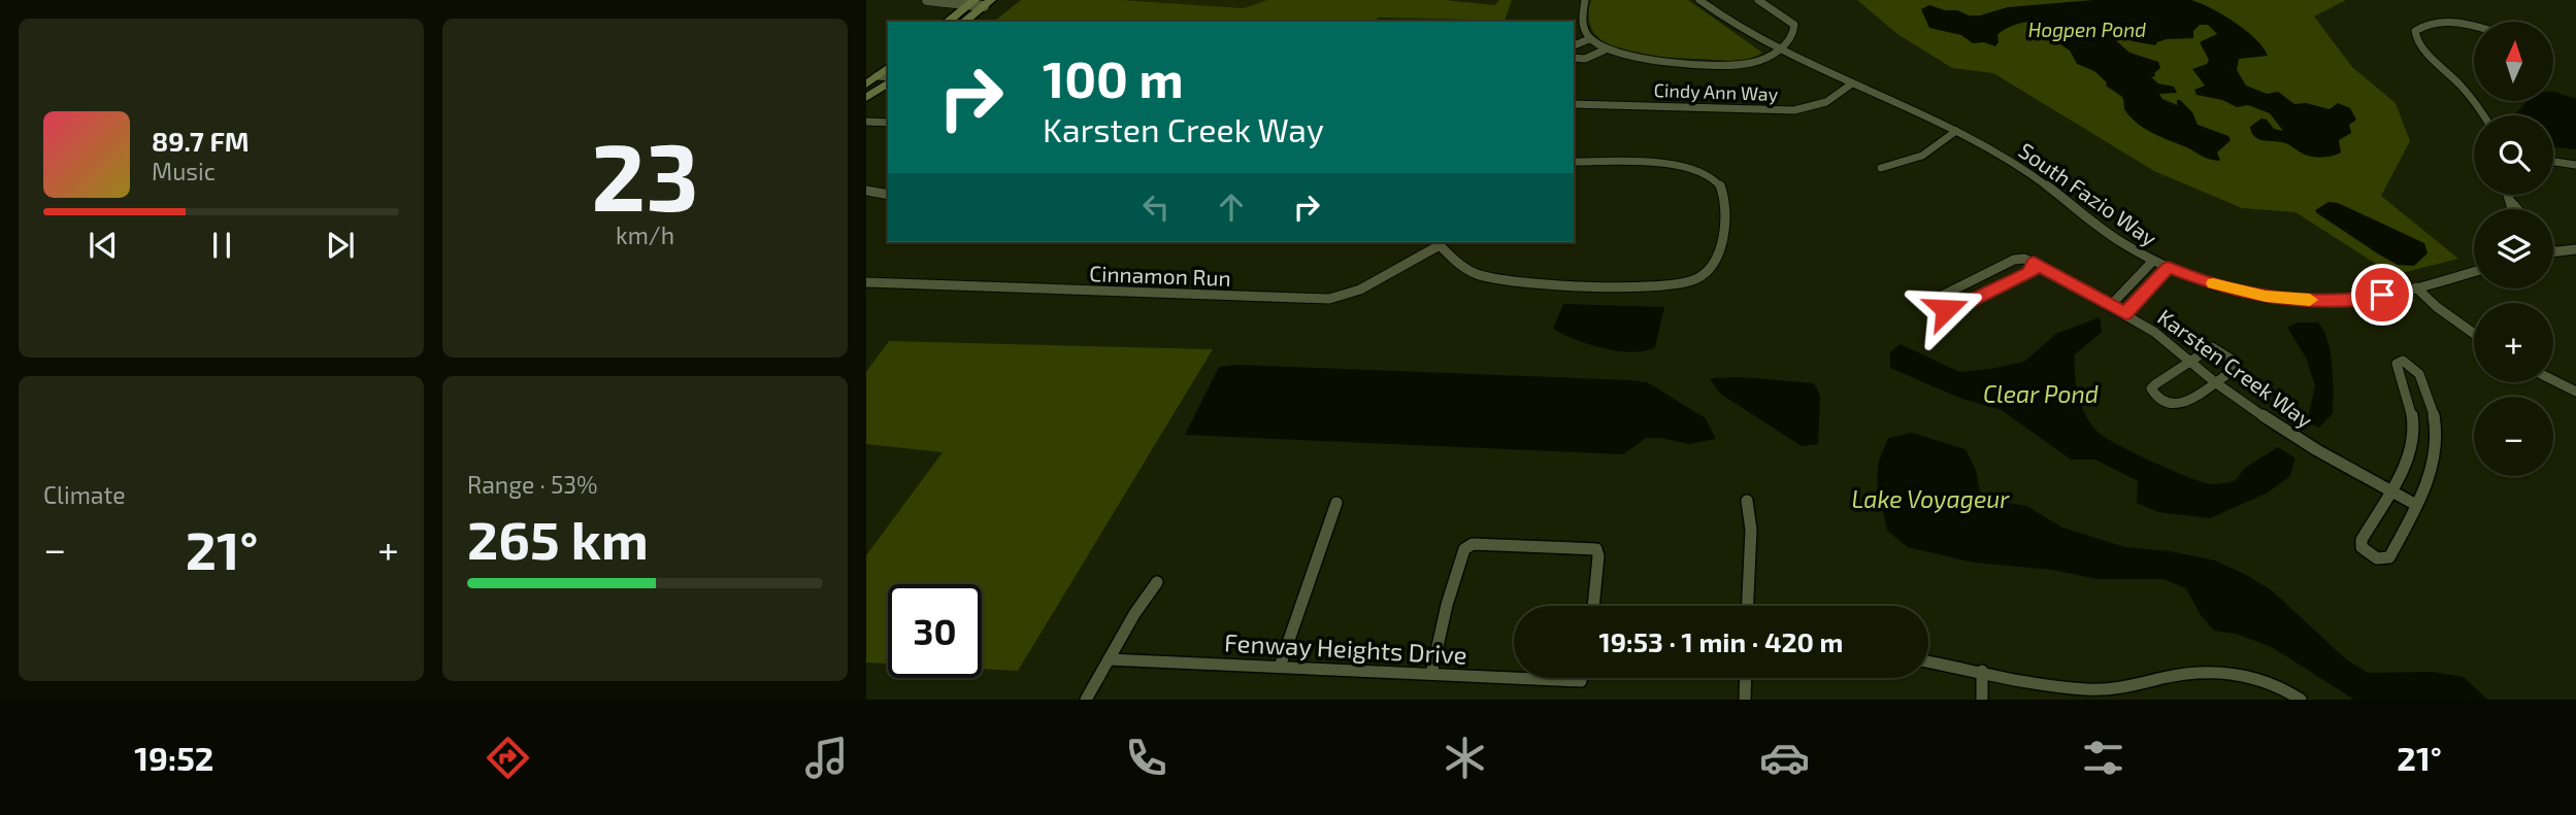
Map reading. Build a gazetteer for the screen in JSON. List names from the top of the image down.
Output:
{
  "streets": {
    "street": [
      "Cindy Ann Way",
      "South Fazio Way",
      "Cinnamon Run",
      "Karsten Creek Way",
      "Fenway Heights Drive"
    ]
  },
  "crossings": [
    ["Cindy Ann Way", "South Fazio Way"]
  ],
  "water": ["Hogpen Pond", "Clear Pond", "Lake Voyageur"],
  "north": "top",
  "page": {
    "tile": [
      ["23", "km/h"],
      "Climate",
      ["Range · 53%", "265 km"]
    ],
    "map_buttons": ["+", "−"],
    "turn": ["100 m", "Karsten Creek Way"],
    "song": ["89.7 FM", "Music"],
    "heat": ["−", "21°", "+"],
    "limit": "30",
    "trip": "19:53 · 1 min · 420 m",
    "tabs": ["19:52", "21°"]
  }
}
